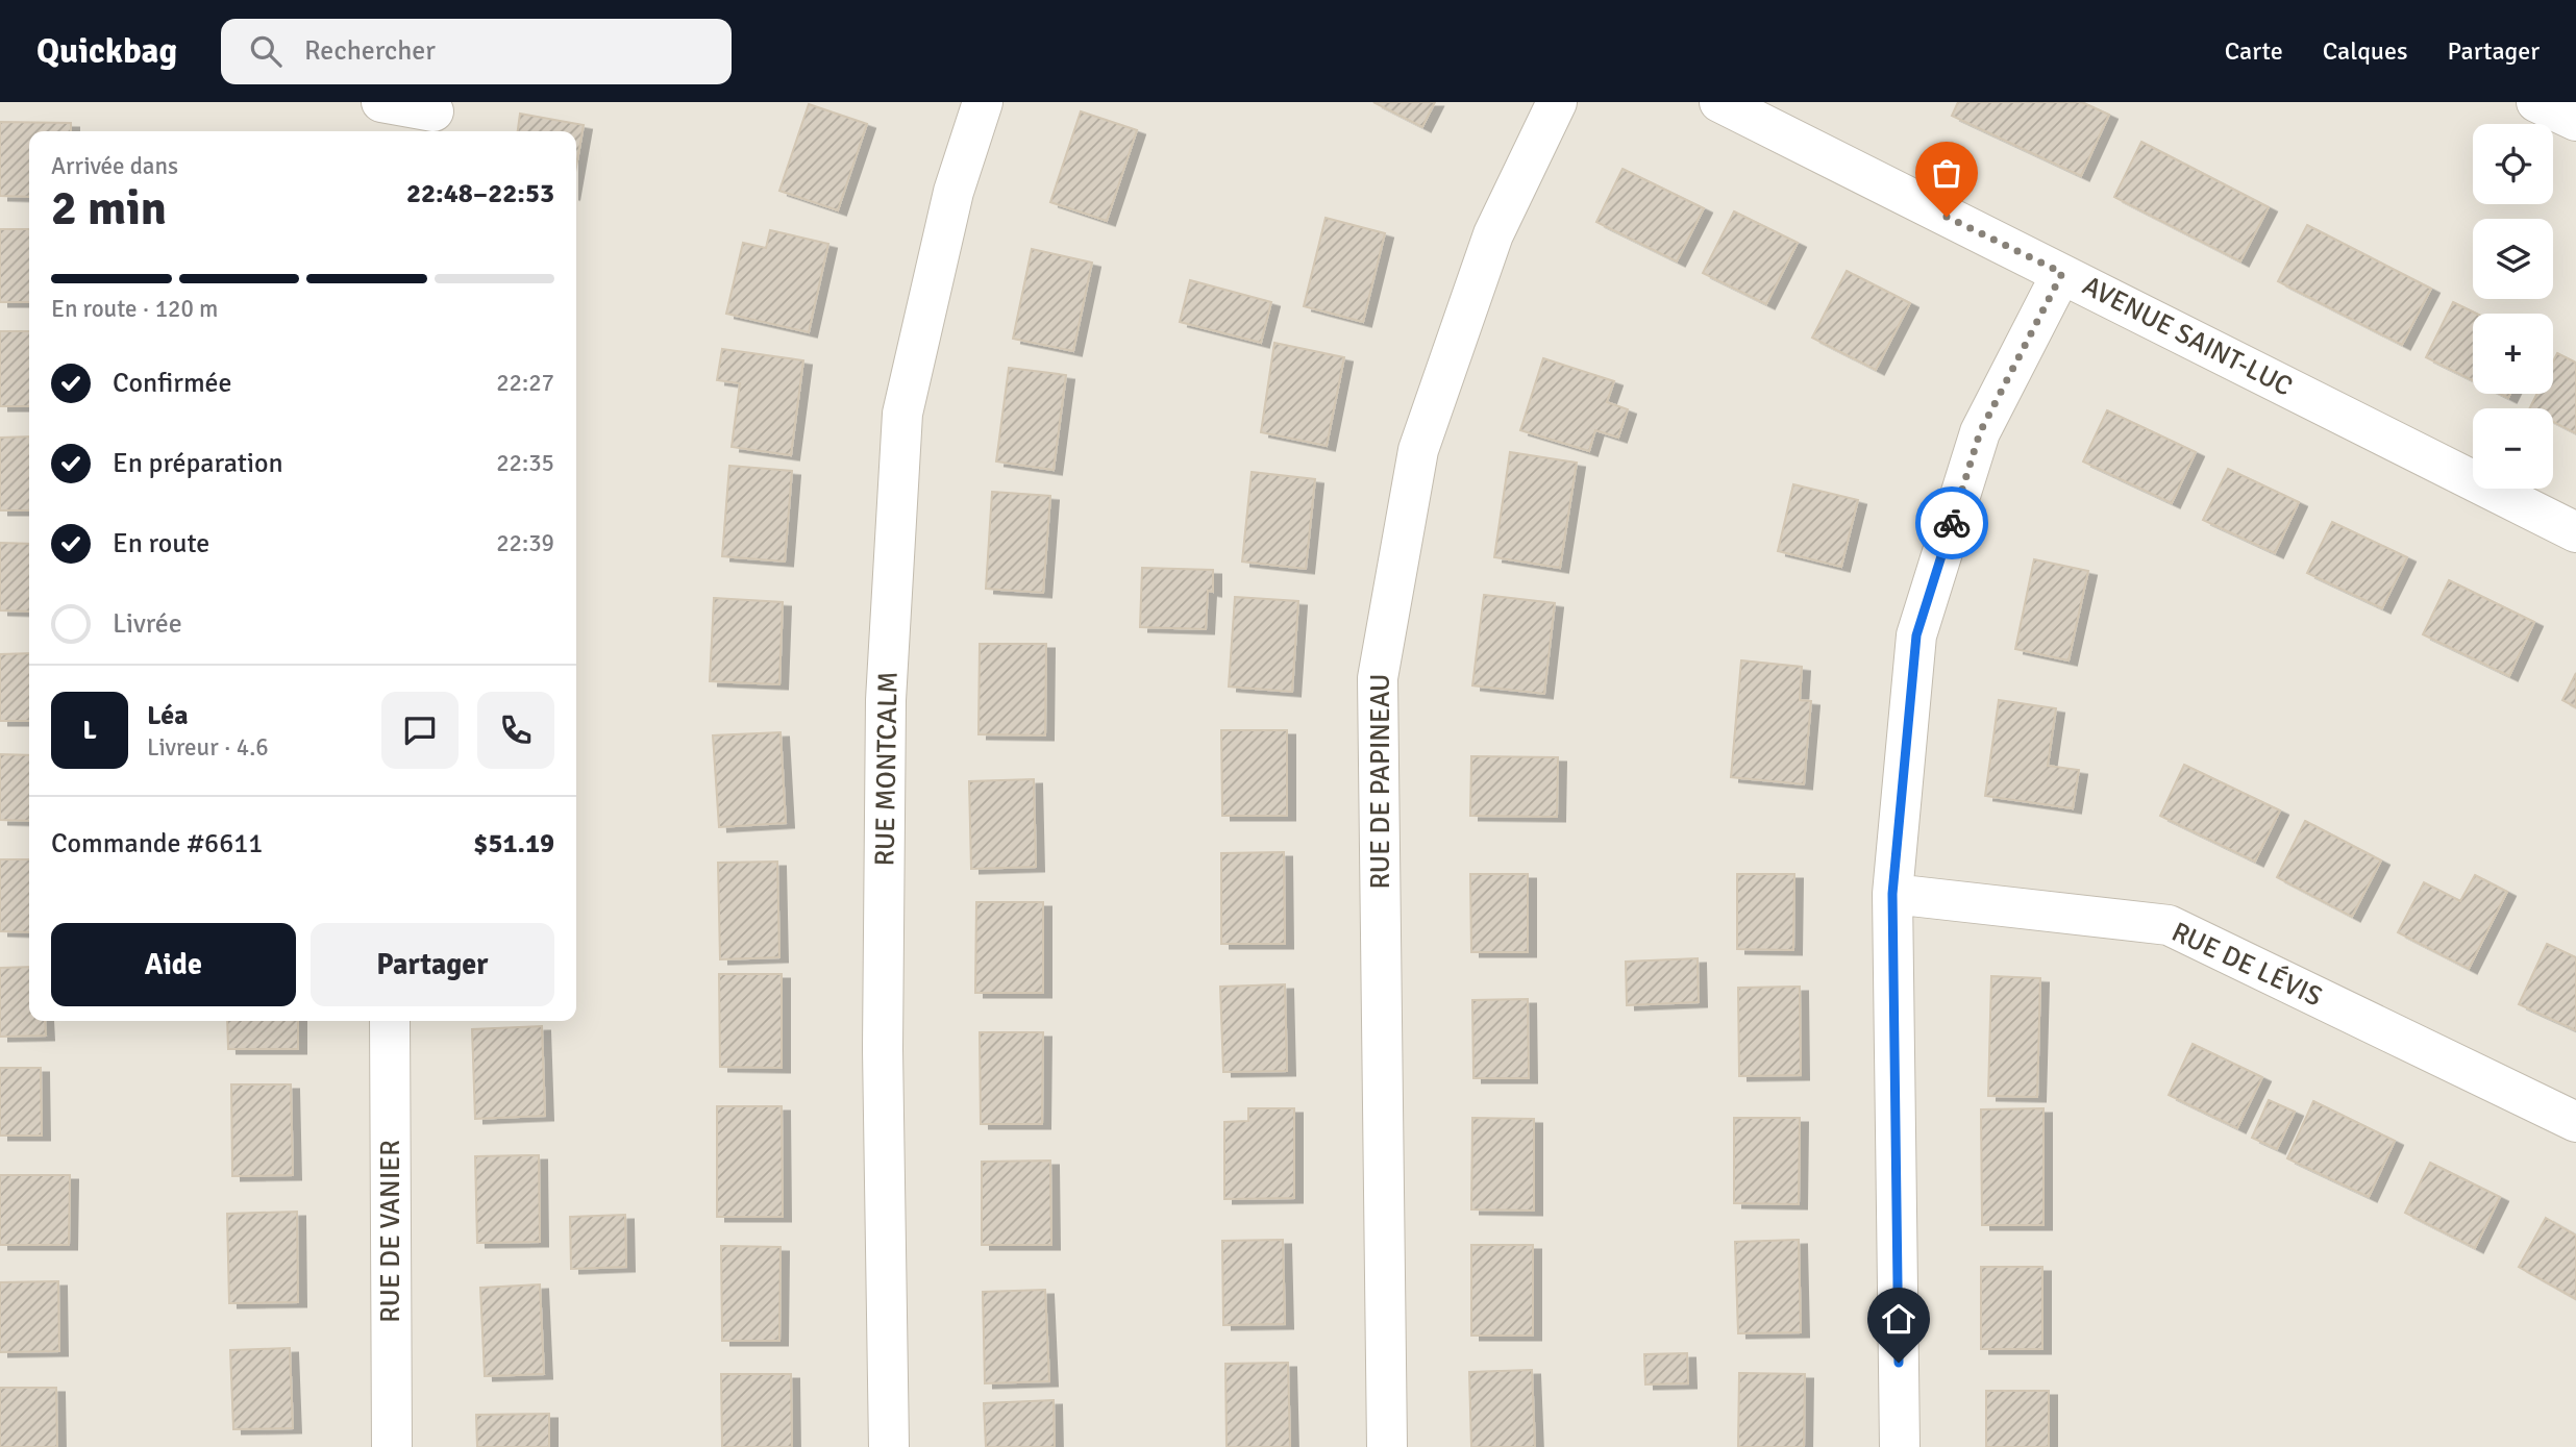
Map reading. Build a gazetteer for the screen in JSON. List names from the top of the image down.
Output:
{
  "streets": {
    "street": [
      "AVENUE SAINT-LUC",
      "RUE MONTCALM",
      "RUE DE PAPINEAU",
      "RUE DE LÉVIS",
      "RUE DE VANIER"
    ]
  },
  "page": {
    "header": "Quickbag",
    "search": "Rechercher",
    "nav": ["Carte", "Calques", "Partager"],
    "map_buttons": ["+", "−"],
    "heading": ["2 min", "Arrivée dans", "22:48–22:53"],
    "panel": [
      "Léa",
      "Livreur · 4.6",
      "Commande #6611",
      "$51.19"
    ],
    "bar": "En route · 120 m",
    "list": [
      ["Confirmée", "22:27"],
      ["En préparation", "22:35"],
      ["En route", "22:39"],
      "Livrée"
    ],
    "round": "L",
    "buttons": ["Aide", "Partager"]
  }
}
